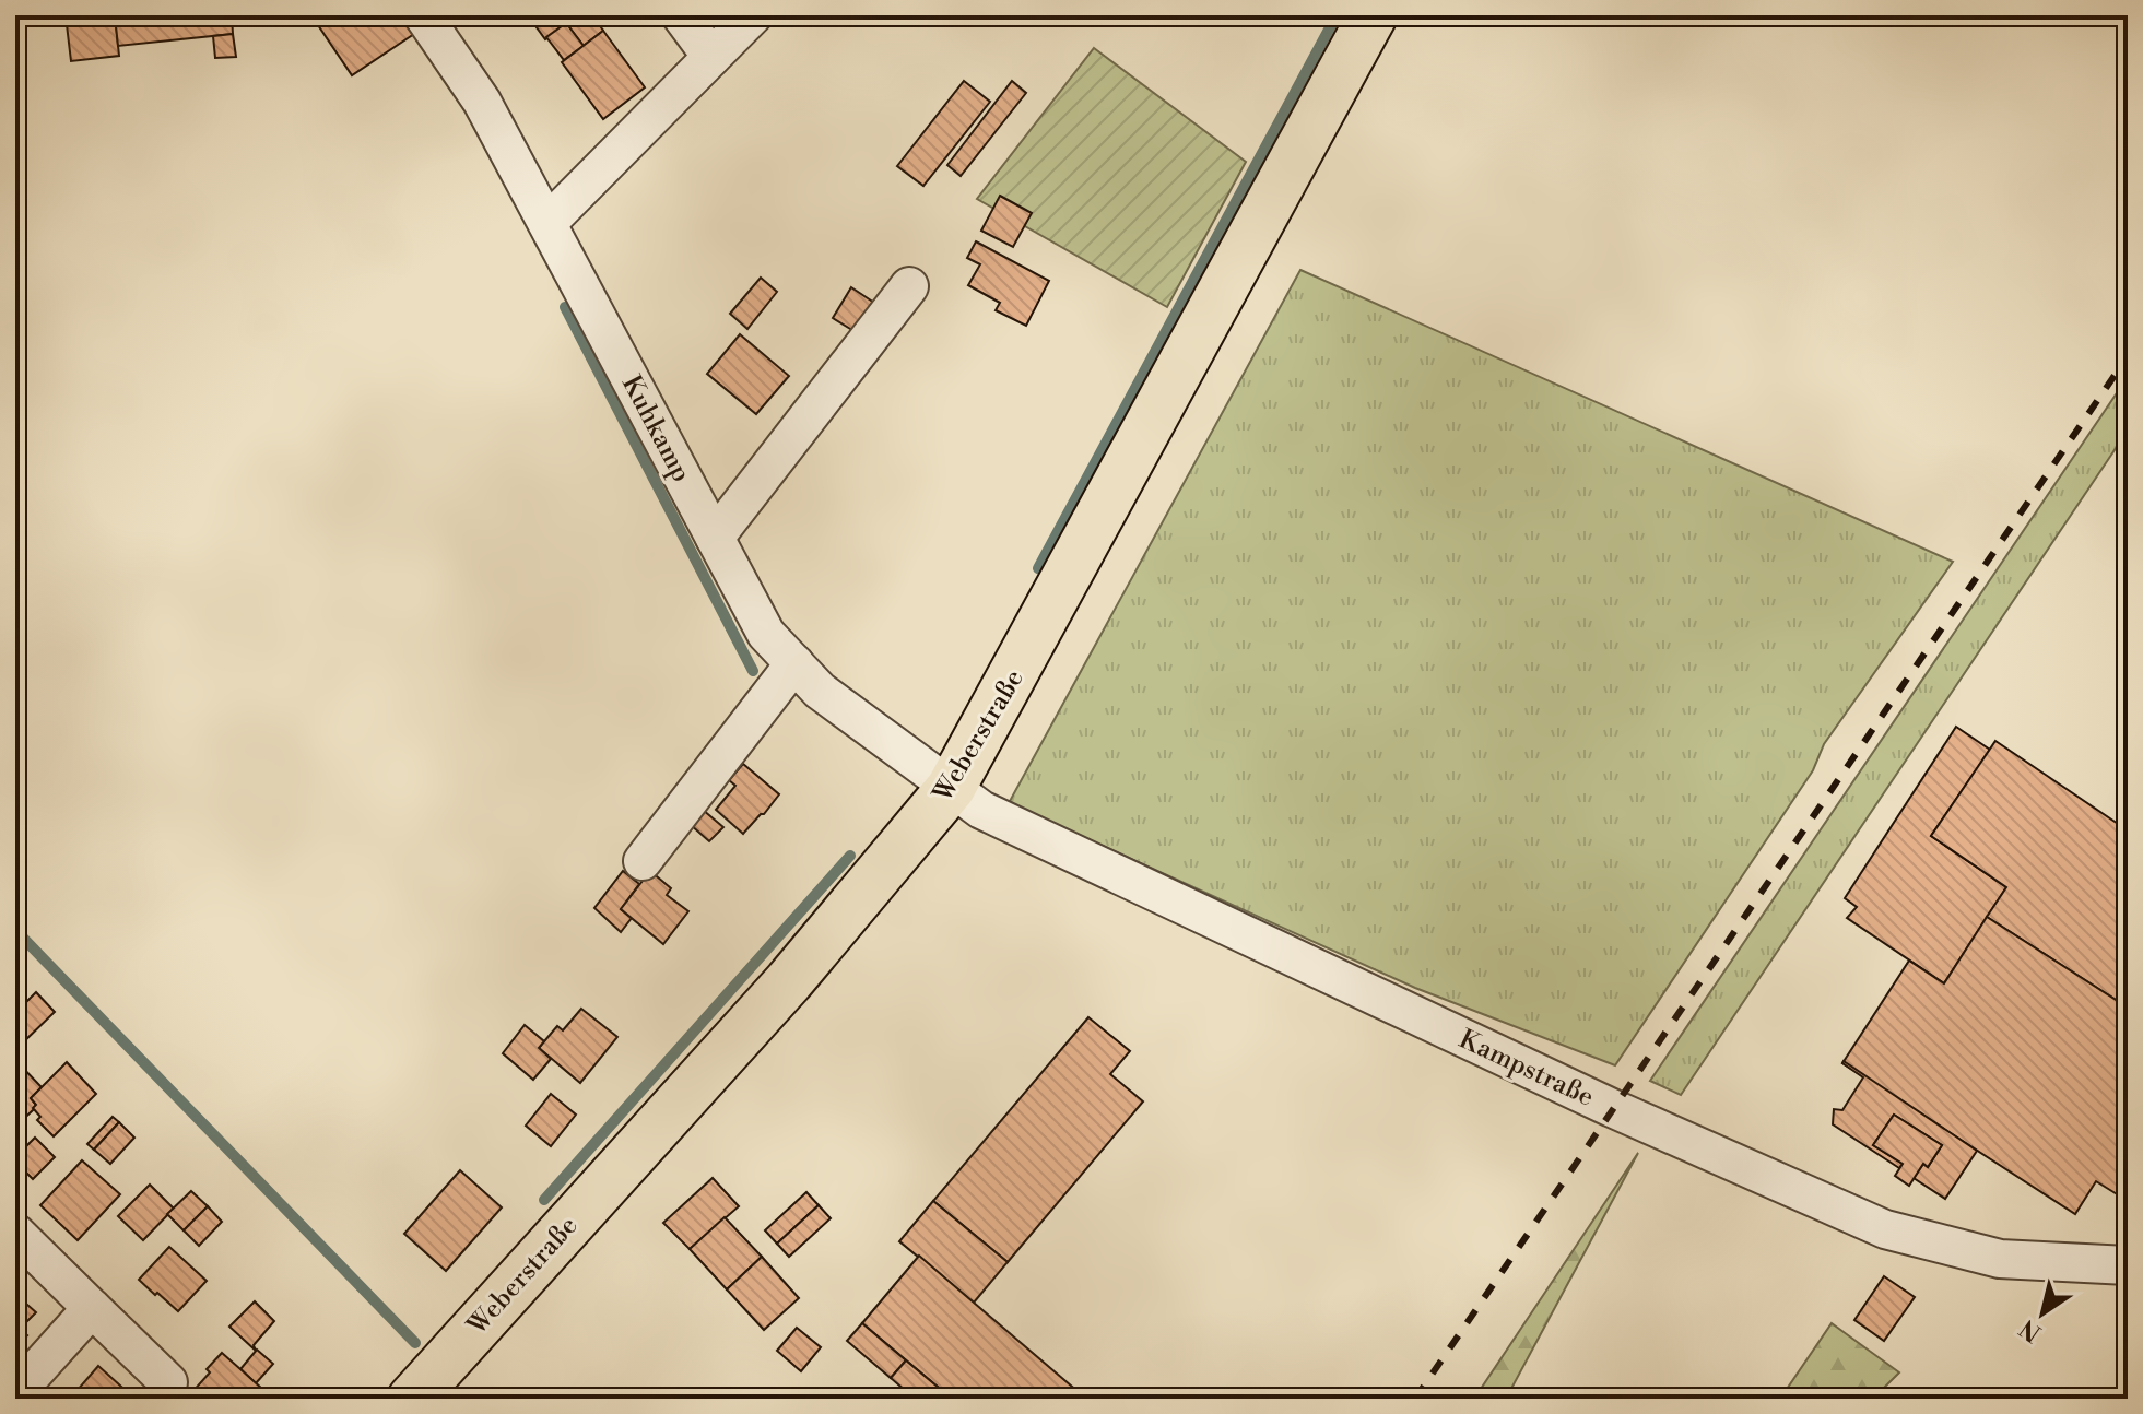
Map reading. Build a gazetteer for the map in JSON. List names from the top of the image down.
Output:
{
  "streets": {
    "main road": ["Weberstraße"],
    "street": ["Kuhkamp", "Kampstraße"]
  },
  "crossings": [
    ["Kuhkamp", "Weberstraße"],
    ["Kuhkamp", "Kampstraße"],
    ["Weberstraße", "Kampstraße"]
  ],
  "north": "bottom left"
}
